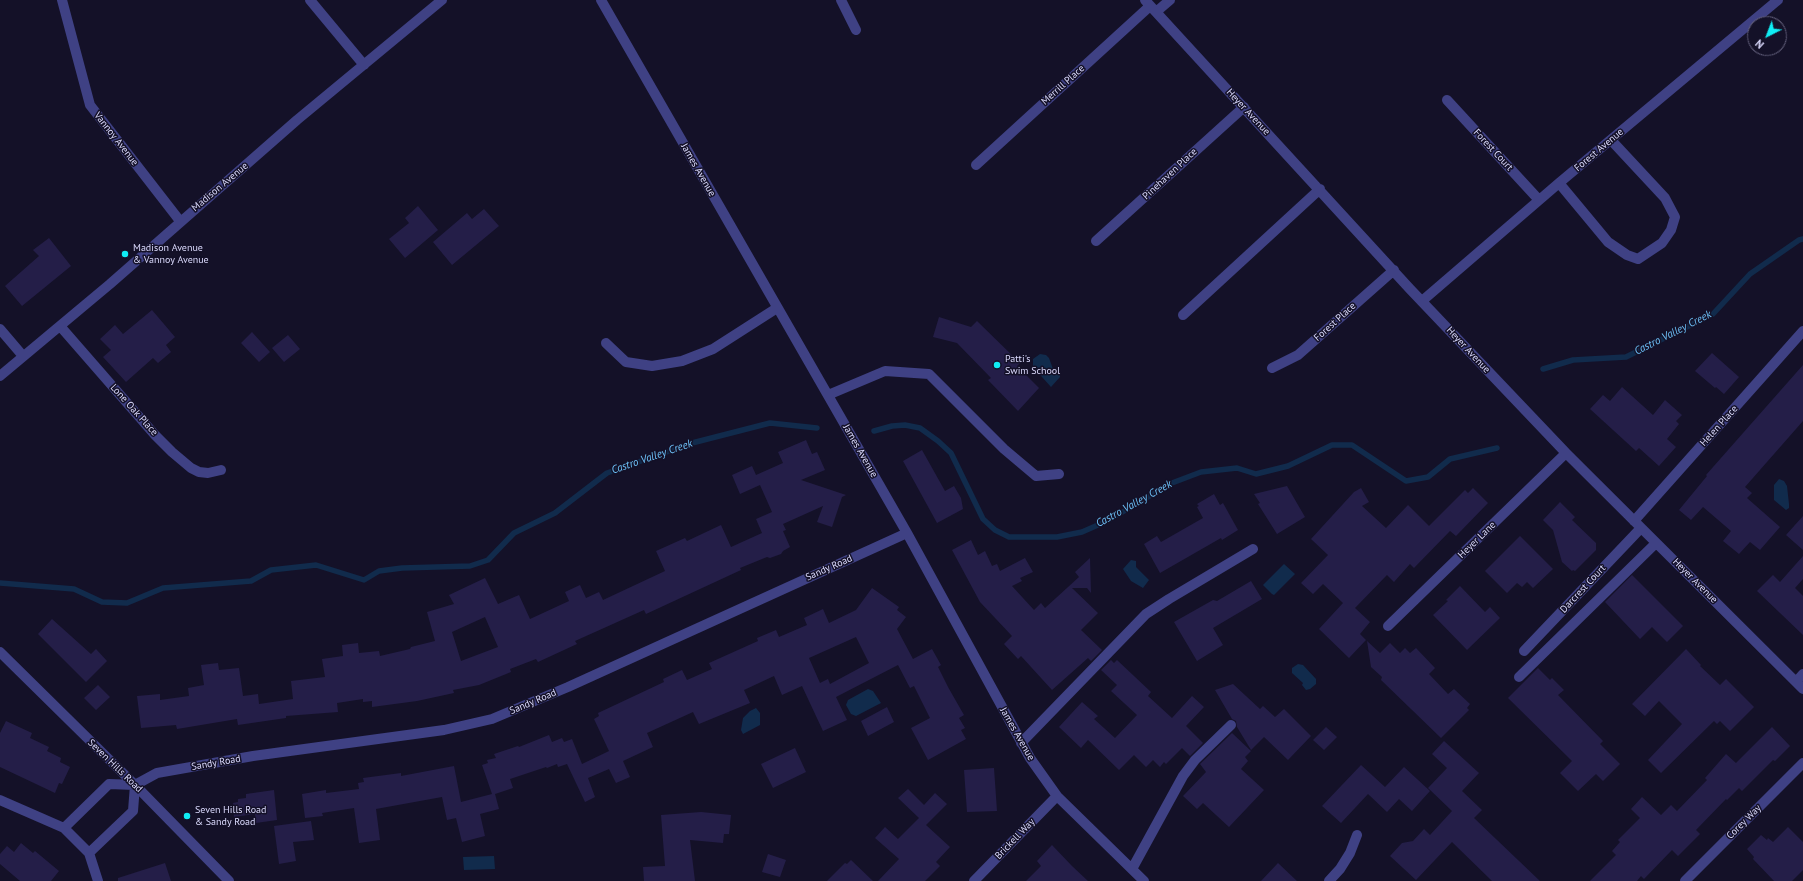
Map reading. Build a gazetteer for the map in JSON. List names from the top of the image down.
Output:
{
  "streets": {
    "street": [
      "Merrill Place",
      "Heyer Avenue",
      "Vannoy Avenue",
      "Forest Court",
      "Forest Avenue",
      "James Avenue",
      "Pinehaven Place",
      "Madison Avenue",
      "Forest Place",
      "Lone Oak Place",
      "Helen Place",
      "Heyer Lane",
      "Sandy Road",
      "Darcrest Court",
      "Seven Hills Road",
      "Corey Way",
      "Brickell Way"
    ]
  },
  "crossings": [
    ["Merrill Place", "Heyer Avenue"],
    ["Heyer Avenue", "Forest Avenue"],
    ["Heyer Avenue", "Pinehaven Place"],
    ["Heyer Avenue", "Forest Place"],
    ["Heyer Avenue", "Helen Place"],
    ["Heyer Avenue", "Heyer Lane"],
    ["Heyer Avenue", "Darcrest Court"],
    ["Vannoy Avenue", "Madison Avenue"],
    ["Forest Court", "Forest Avenue"],
    ["James Avenue", "Sandy Road"],
    ["James Avenue", "Brickell Way"],
    ["Madison Avenue", "Lone Oak Place"],
    ["Helen Place", "Darcrest Court"],
    ["Sandy Road", "Seven Hills Road"]
  ],
  "water": ["Castro Valley Creek"],
  "places": ["Madison Avenue & Vannoy Avenue", "Patti's Swim School", "Seven Hills Road & Sandy Road"],
  "north": "bottom left"
}
